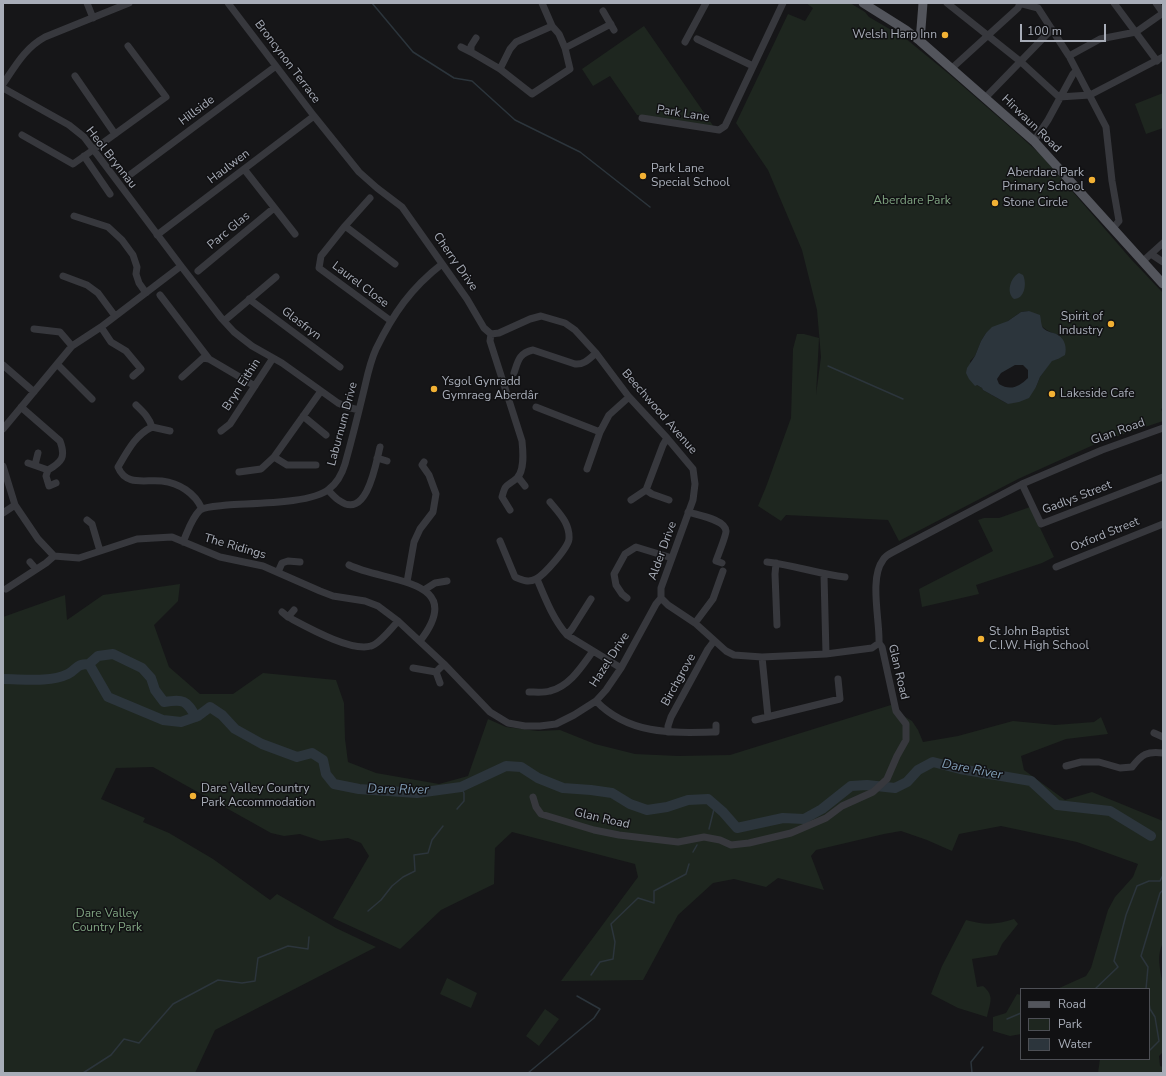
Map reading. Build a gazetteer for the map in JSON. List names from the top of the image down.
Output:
{
  "streets": {
    "main road": ["Hirwaun Road"],
    "street": [
      "Broncynon Terrace",
      "Hillside",
      "Park Lane",
      "Heol Brynnau",
      "Haulwen",
      "Parc Glas",
      "Cherry Drive",
      "Laurel Close",
      "Glasfryn",
      "Bryn Eithin",
      "Beechwood Avenue",
      "Laburnum Drive",
      "Glan Road",
      "Gadlys Street",
      "Oxford Street",
      "The Ridings",
      "Alder Drive",
      "Hazel Drive",
      "Birchgrove"
    ]
  },
  "crossings": [
    ["Broncynon Terrace", "Hillside"],
    ["Broncynon Terrace", "Haulwen"],
    ["Broncynon Terrace", "Cherry Drive"],
    ["Heol Brynnau", "Haulwen"],
    ["Heol Brynnau", "Bryn Eithin"],
    ["Heol Brynnau", "Laburnum Drive"],
    ["Haulwen", "Cherry Drive"],
    ["Cherry Drive", "Laburnum Drive"],
    ["Laurel Close", "Laburnum Drive"],
    ["Beechwood Avenue", "Alder Drive"],
    ["Glan Road", "Gadlys Street"],
    ["The Ridings", "Hazel Drive"],
    ["Alder Drive", "Hazel Drive"]
  ],
  "water": ["Dare River"],
  "parks": ["Aberdare Park", "Dare Valley Country Park"],
  "places": [
    "Welsh Harp Inn",
    "Park Lane Special School",
    "Aberdare Park Primary School",
    "Stone Circle",
    "Spirit of Industry",
    "Ysgol Gynradd Gymraeg Aberdâr",
    "Lakeside Cafe",
    "St John Baptist C.I.W. High School",
    "Dare Valley Country Park Accommodation"
  ],
  "legend": ["Road", "Park", "Water"],
  "scale_bar": "100 m"
}
